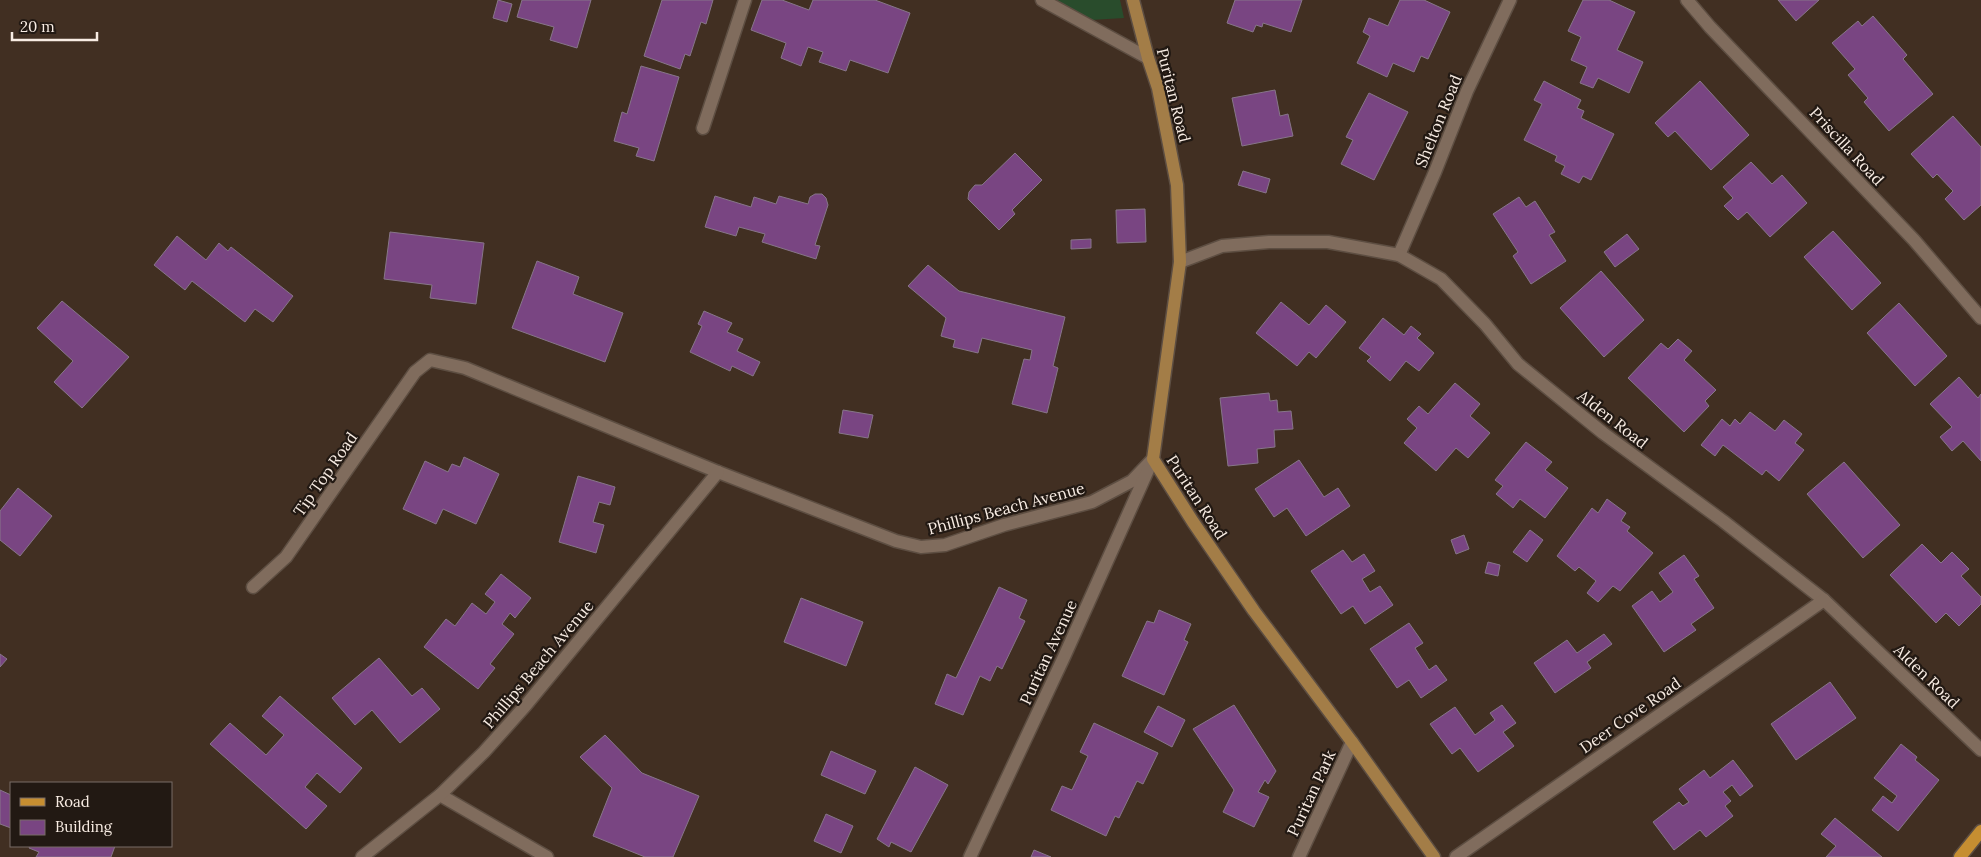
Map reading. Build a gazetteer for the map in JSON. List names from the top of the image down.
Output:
{
  "streets": {
    "street": [
      "Puritan Road",
      "Shelton Road",
      "Priscilla Road",
      "Alden Road",
      "Tip Top Road",
      "Phillips Beach Avenue",
      "Puritan Avenue",
      "Deer Cove Road",
      "Puritan Park"
    ]
  },
  "crossings": [
    ["Puritan Road", "Alden Road"],
    ["Puritan Road", "Phillips Beach Avenue"],
    ["Puritan Road", "Puritan Avenue"],
    ["Puritan Road", "Puritan Park"],
    ["Shelton Road", "Alden Road"],
    ["Alden Road", "Deer Cove Road"],
    ["Tip Top Road", "Phillips Beach Avenue"],
    ["Phillips Beach Avenue", "Puritan Avenue"]
  ],
  "legend": ["Road", "Building"],
  "scale_bar": "20 m"
}
